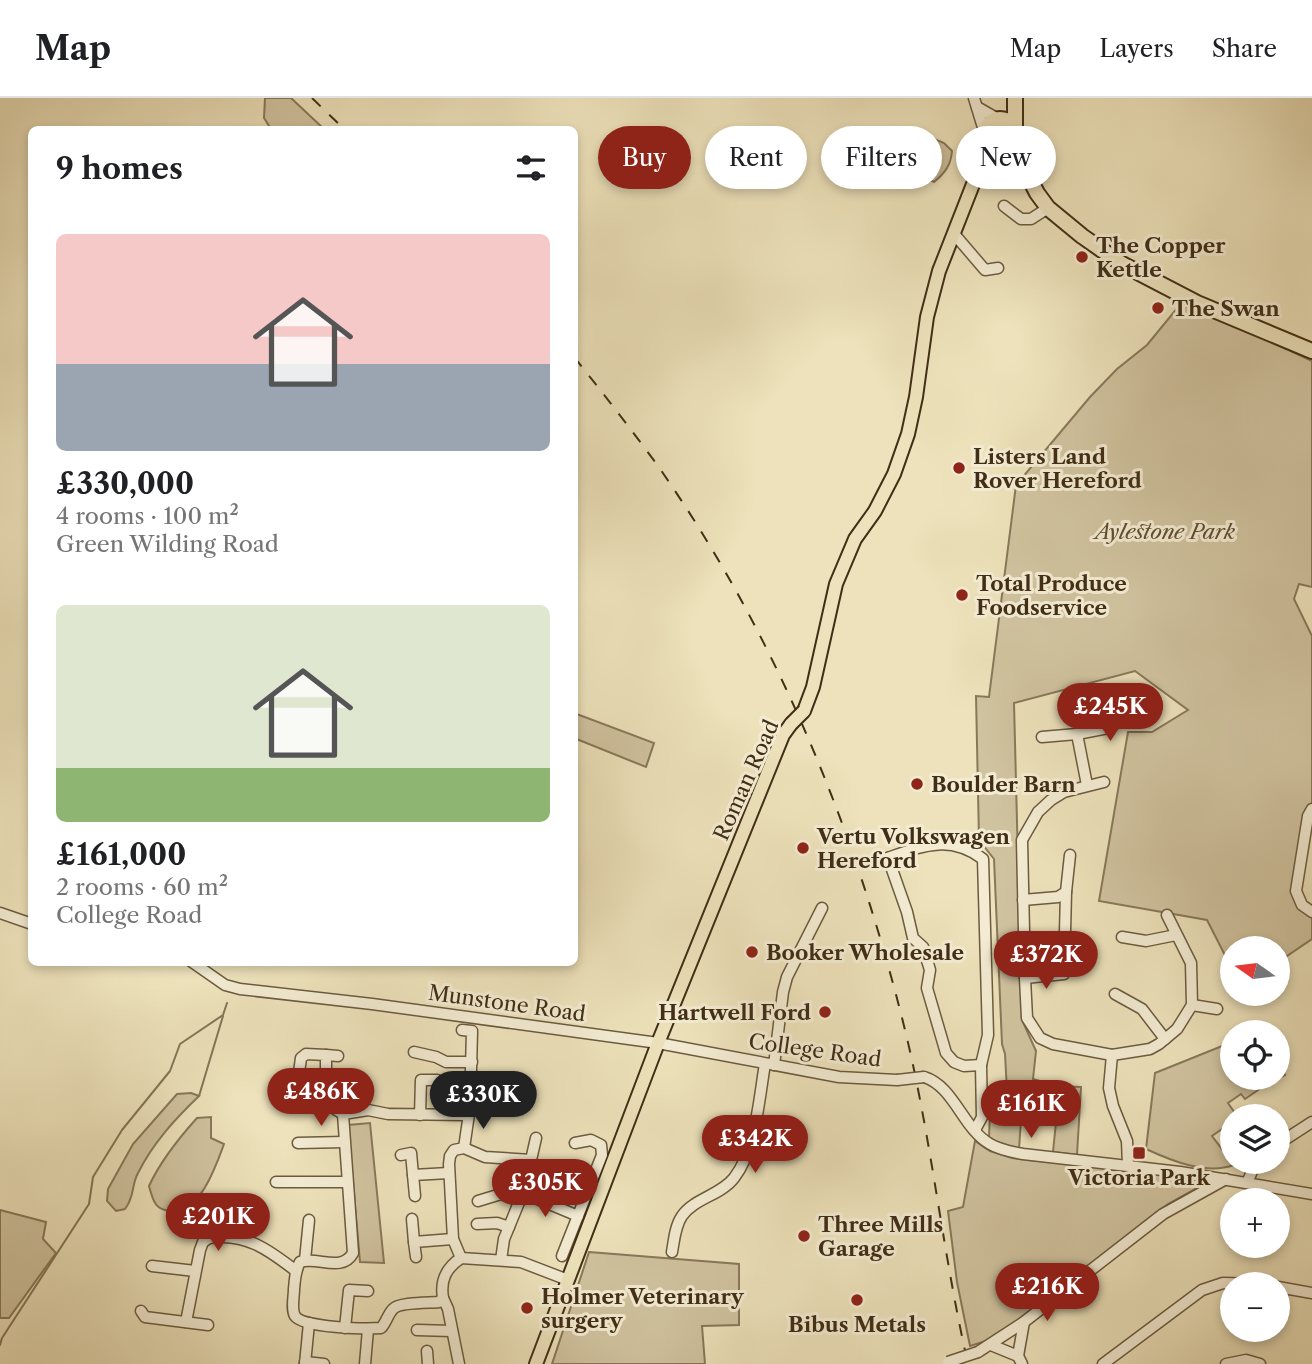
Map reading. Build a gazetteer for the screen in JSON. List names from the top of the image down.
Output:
{
  "streets": {
    "main road": ["Roman Road"],
    "street": ["Munstone Road", "College Road"]
  },
  "crossings": [
    ["Roman Road", "Munstone Road"],
    ["Roman Road", "College Road"],
    ["Munstone Road", "College Road"]
  ],
  "parks": ["Aylestone Park"],
  "places": {
    "other": [
      "The Copper Kettle",
      "The Swan",
      "Listers Land Rover Hereford",
      "Total Produce Foodservice",
      "Boulder Barn",
      "Vertu Volkswagen Hereford",
      "Booker Wholesale",
      "Hartwell Ford",
      "Three Mills Garage",
      "Bibus Metals",
      "Holmer Veterinary surgery"
    ],
    "transit": ["Victoria Park"]
  },
  "north": "left",
  "page": {
    "header": "Map",
    "nav": ["Map", "Layers", "Share"],
    "chip": [
      "Buy",
      "Rent",
      "Filters",
      "New"
    ],
    "heading": "9 homes",
    "list": [
      {
        "name": "£330,000",
        "note": "4 rooms · 100 m² · Green Wilding Road"
      },
      {
        "name": "£161,000",
        "note": "2 rooms · 60 m² · College Road"
      }
    ],
    "price": [
      "£245K",
      "£372K",
      "£486K",
      "£330K",
      "£161K",
      "£342K",
      "£305K",
      "£201K",
      "£216K"
    ],
    "map_buttons": ["+", "−"]
  }
}
